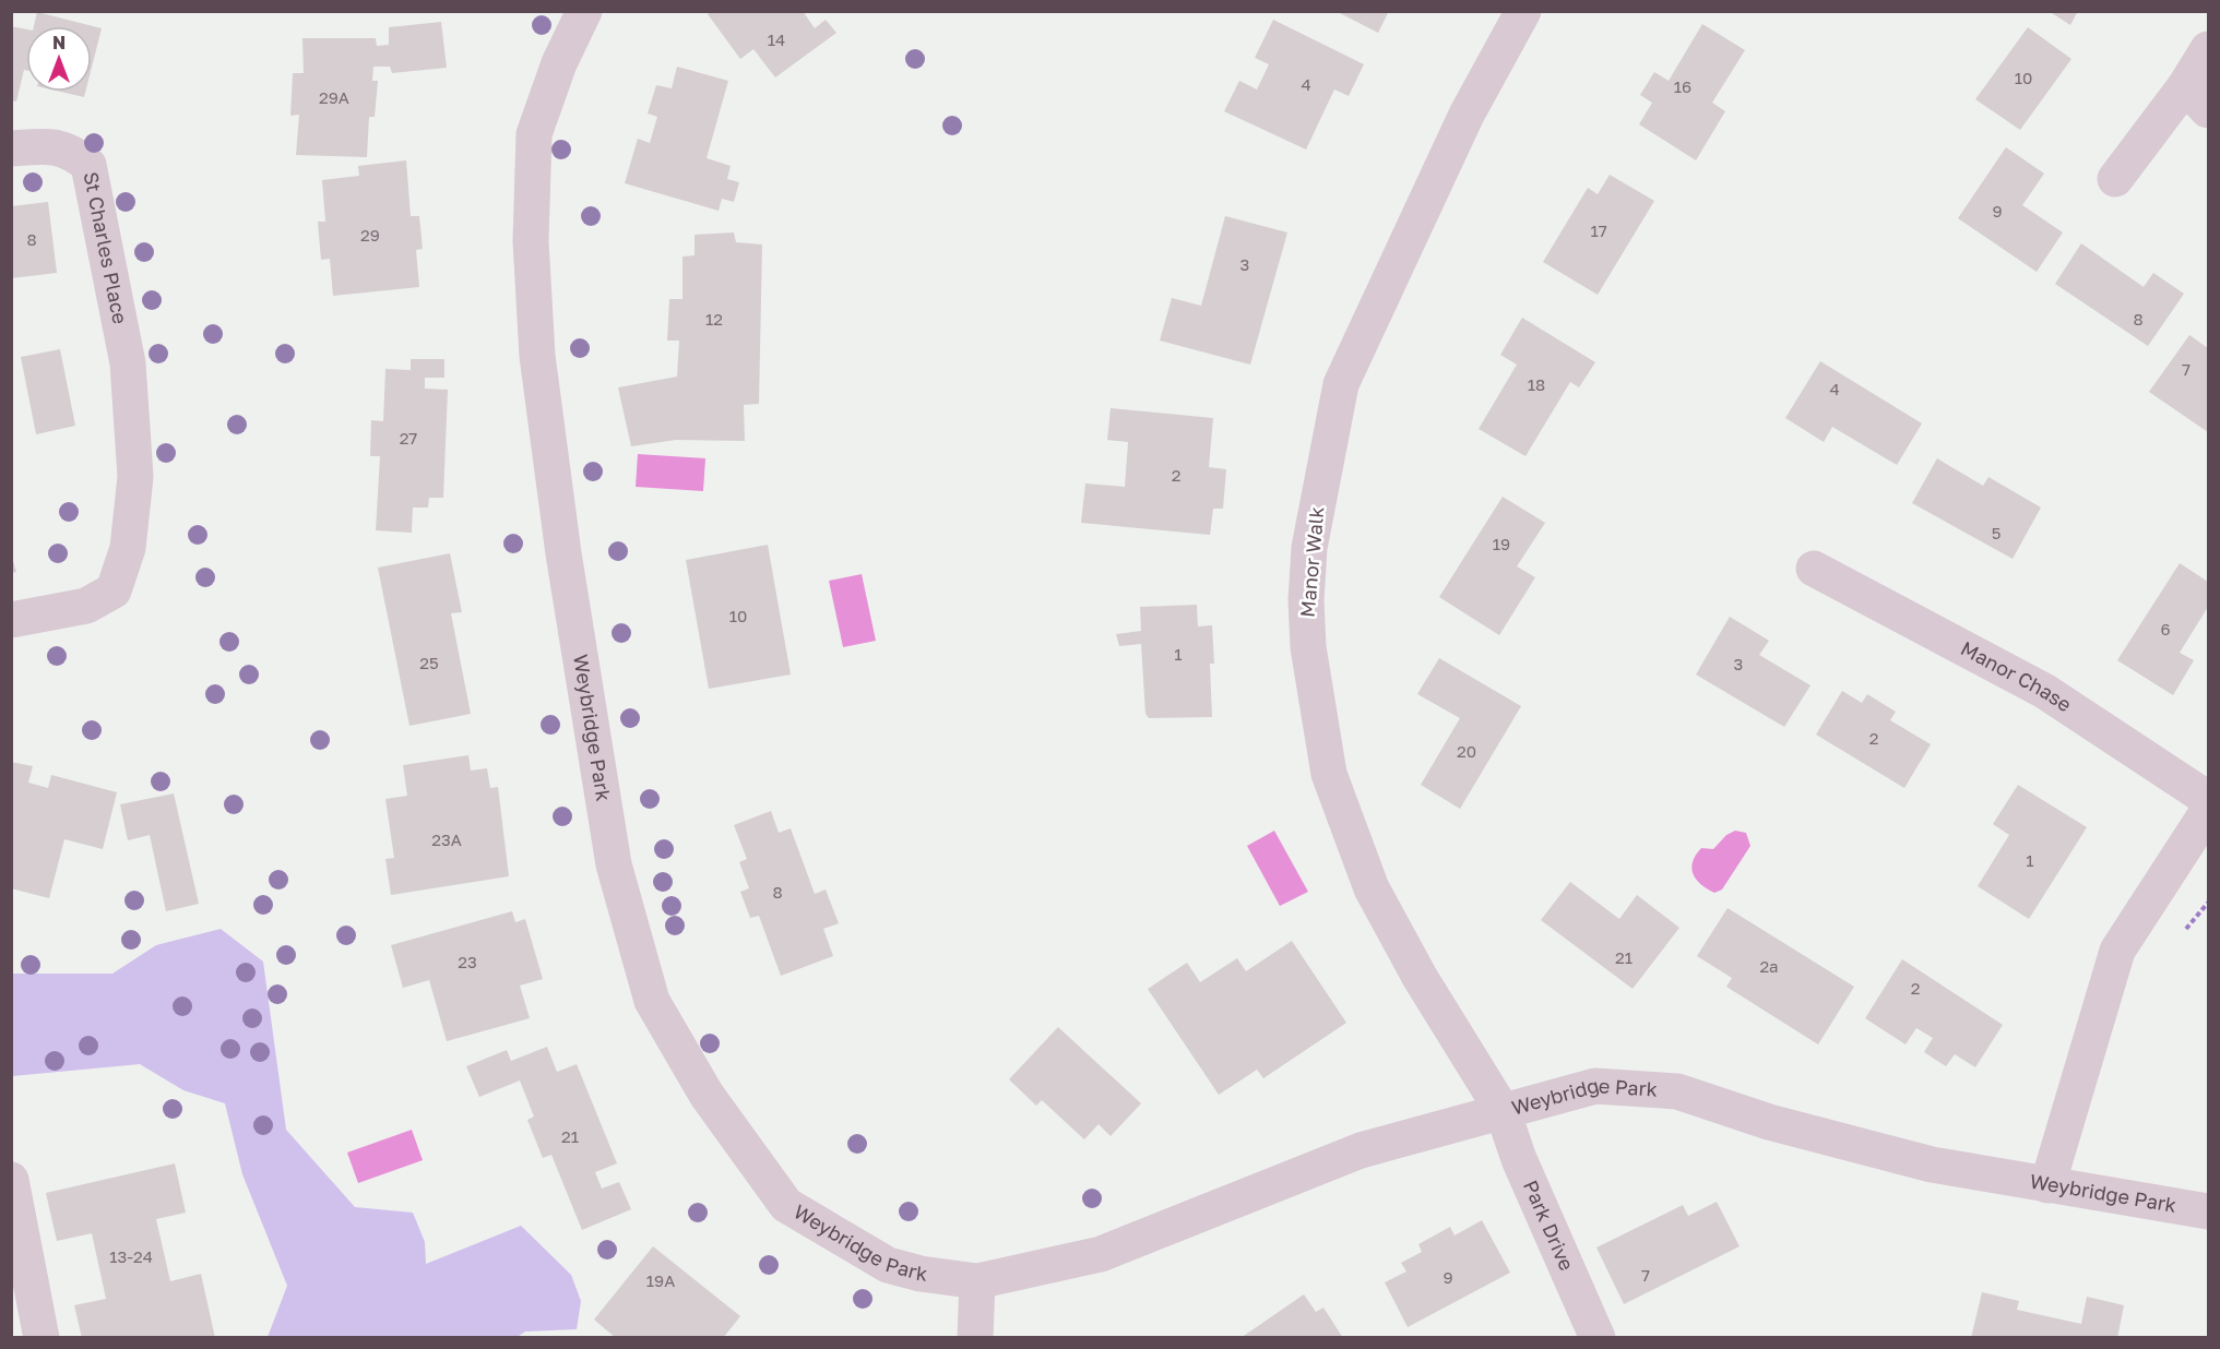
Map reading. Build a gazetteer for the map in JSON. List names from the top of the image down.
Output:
{
  "streets": {
    "street": [
      "St Charles Place",
      "Manor Walk",
      "Manor Chase",
      "Weybridge Park",
      "Park Drive"
    ]
  },
  "crossings": [
    ["Manor Walk", "Weybridge Park"],
    ["Manor Walk", "Park Drive"],
    ["Weybridge Park", "Park Drive"]
  ],
  "house_numbers": [
    "14",
    "10",
    "4",
    "16",
    "29A",
    "9",
    "17",
    "29",
    "8",
    "3",
    "12",
    "8",
    "7",
    "18",
    "4",
    "27",
    "2",
    "5",
    "19",
    "10",
    "6",
    "1",
    "25",
    "3",
    "2",
    "20",
    "23A",
    "1",
    "8",
    "21",
    "23",
    "2a",
    "2",
    "21",
    "13-24",
    "7",
    "9",
    "19A"
  ],
  "north": "top"
}
